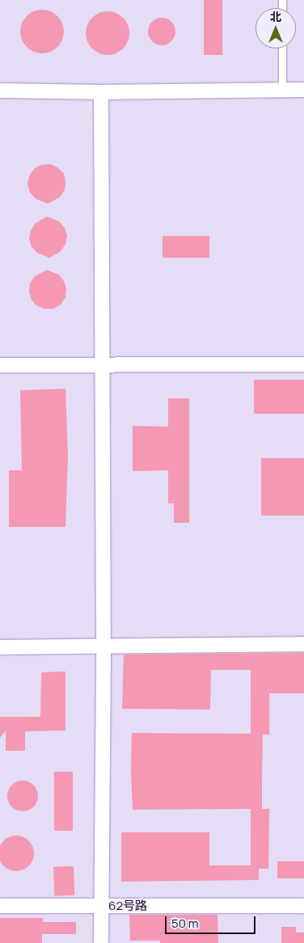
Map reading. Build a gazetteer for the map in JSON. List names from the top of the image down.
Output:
{
  "streets": {
    "street": ["62号路"]
  },
  "scale_bar": "50 m",
  "north": "top"
}
